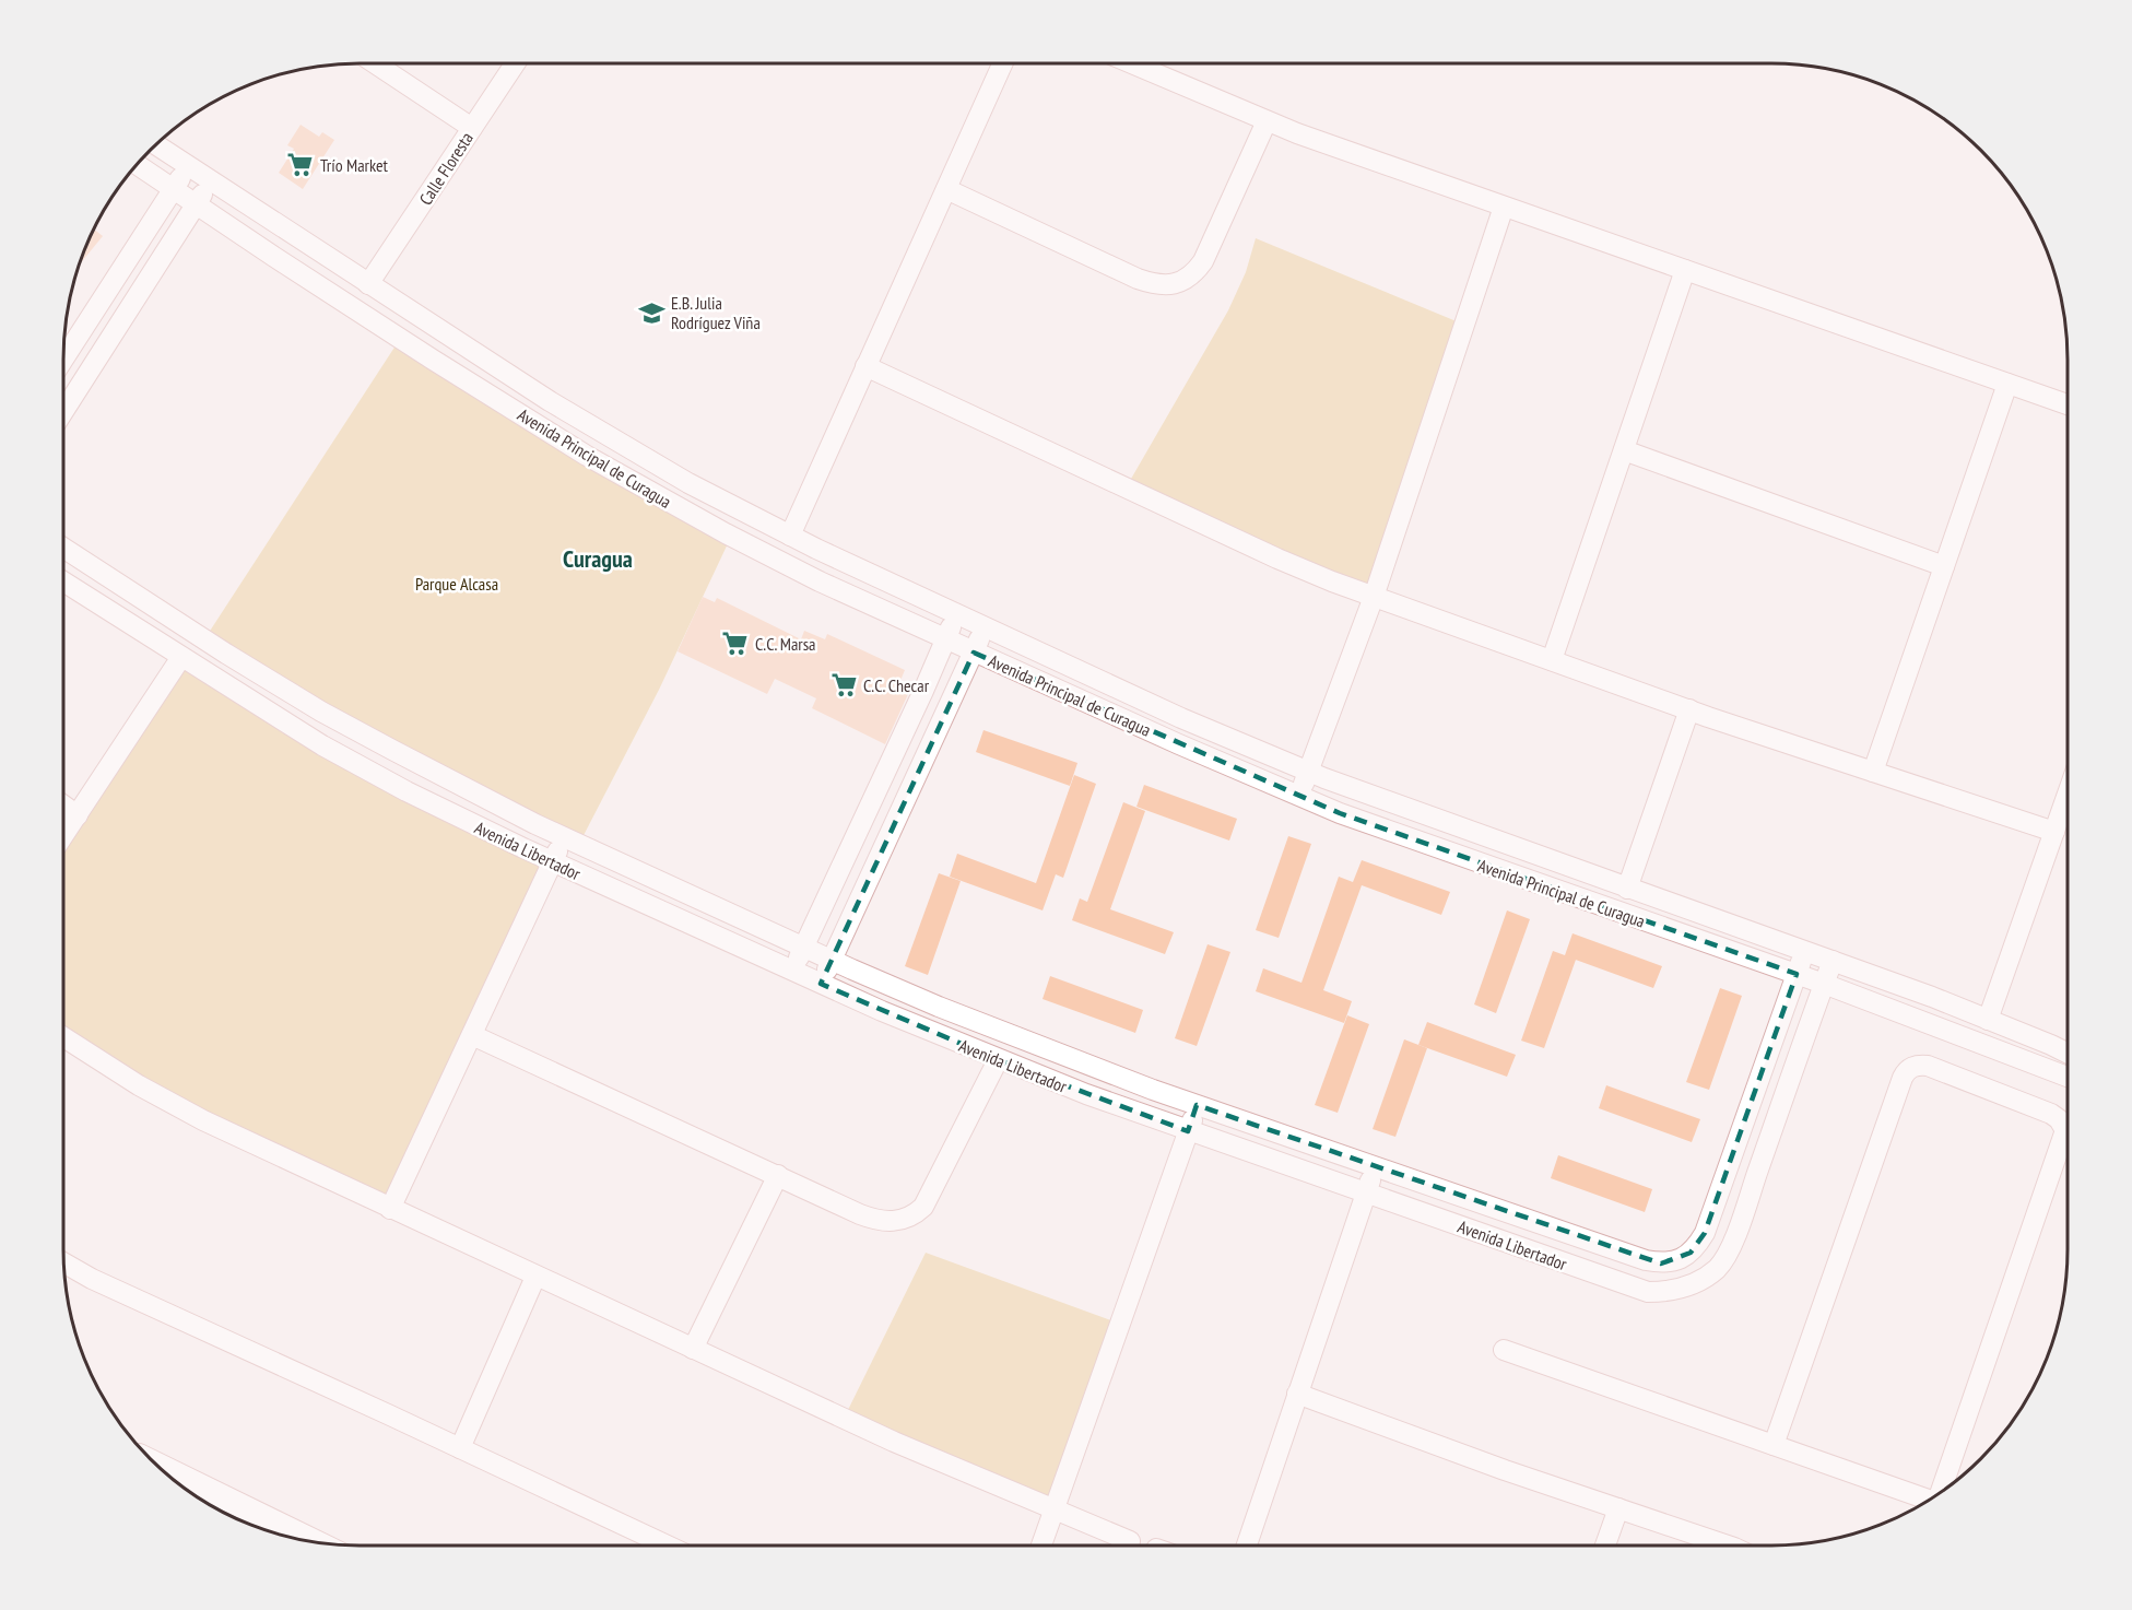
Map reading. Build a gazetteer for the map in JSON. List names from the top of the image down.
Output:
{
  "streets": {
    "street": ["Calle Floresta", "Avenida Principal de Curagua", "Avenida Libertador"]
  },
  "crossings": [
    ["Calle Floresta", "Avenida Principal de Curagua"],
    ["Avenida Principal de Curagua", "Avenida Libertador"]
  ],
  "districts": ["Curagua"],
  "parks": ["Parque Alcasa"],
  "places": {
    "supermarket": ["Trío Market", "C.C. Marsa", "C.C. Checar"],
    "school or university": ["E.B. Julia Rodríguez Viña"]
  }
}
